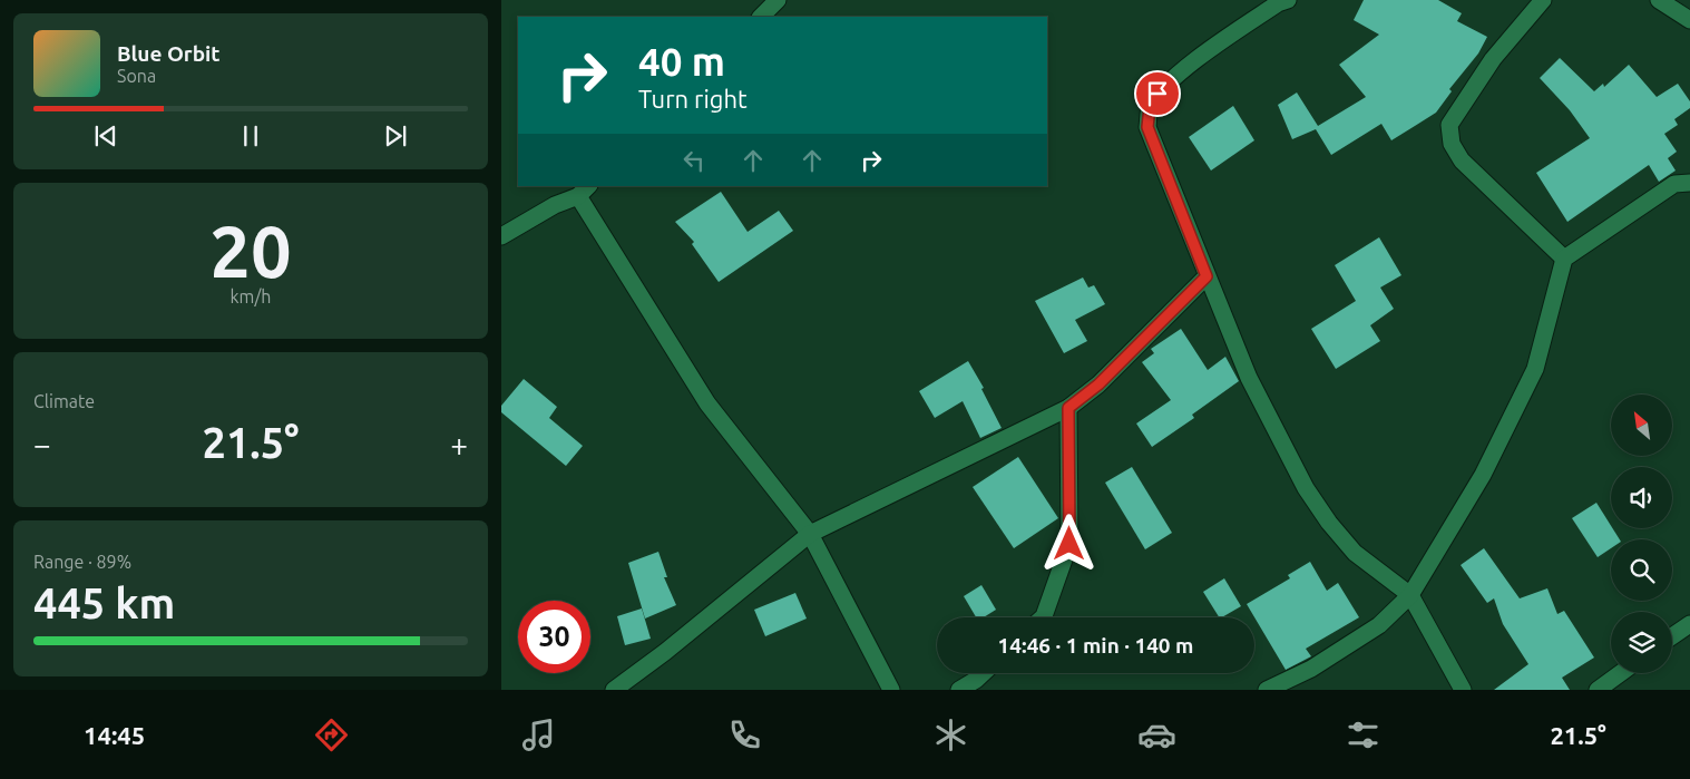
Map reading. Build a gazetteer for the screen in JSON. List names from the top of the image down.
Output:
{
  "north": "top left",
  "page": {
    "turn": ["40 m", "Turn right"],
    "song": ["Blue Orbit", "Sona"],
    "tile": [
      ["20", "km/h"],
      "Climate",
      ["Range · 89%", "445 km"]
    ],
    "heat": ["−", "21.5°", "+"],
    "limit": "30",
    "trip": "14:46 · 1 min · 140 m",
    "tabs": ["14:45", "21.5°"]
  }
}
